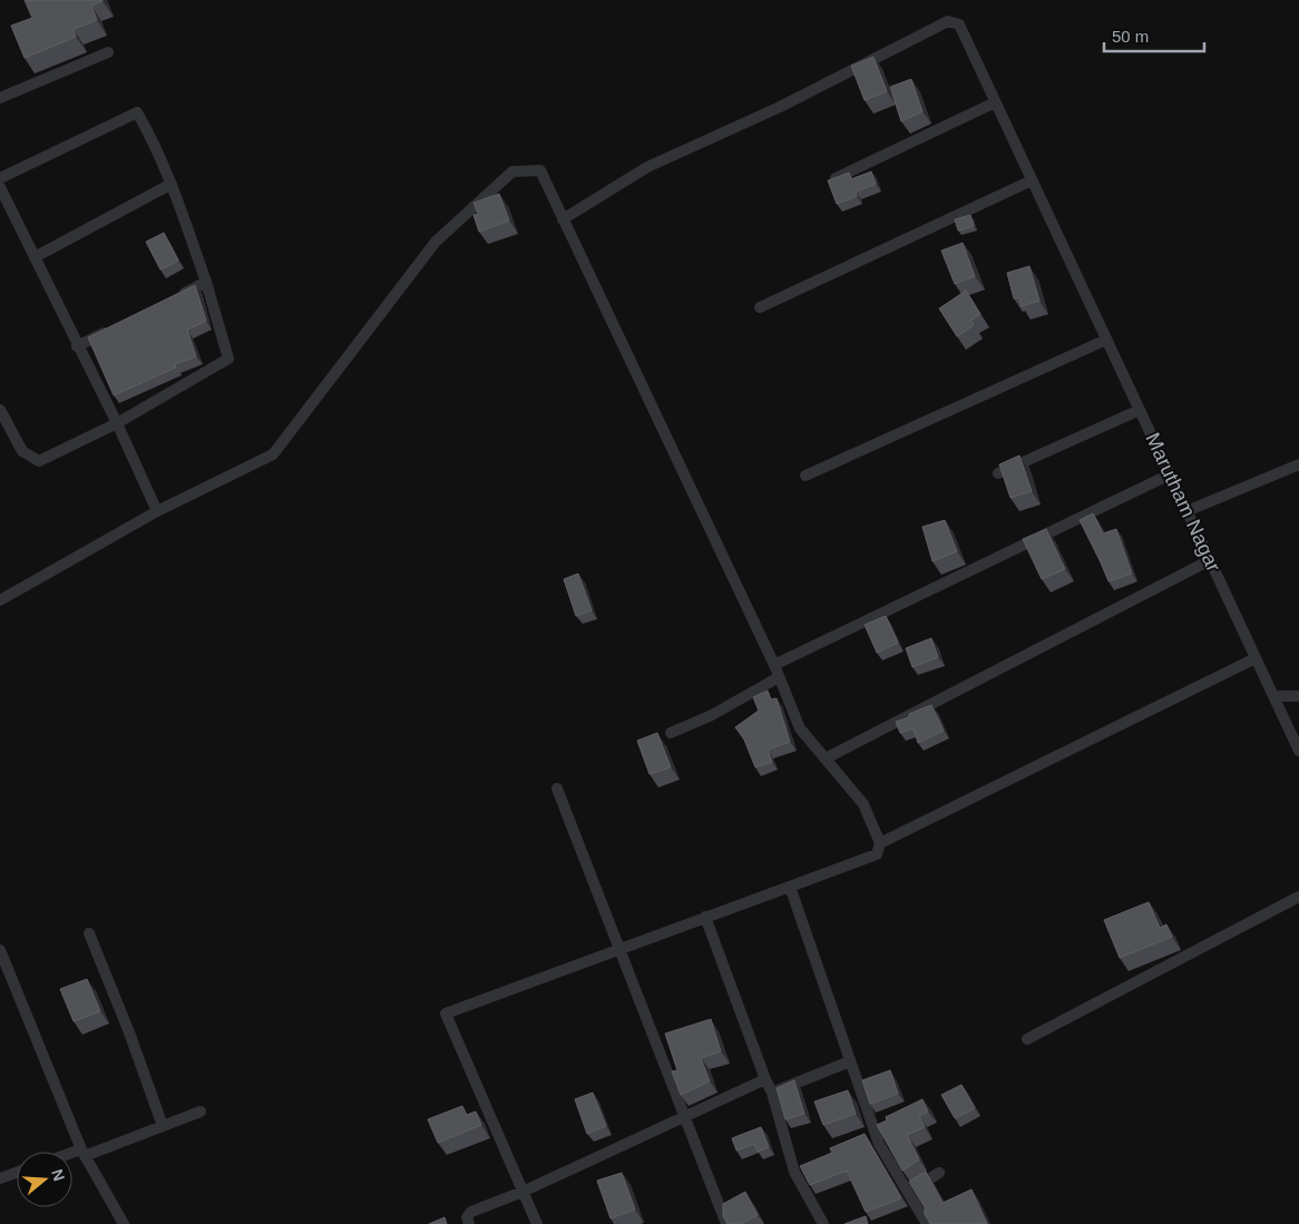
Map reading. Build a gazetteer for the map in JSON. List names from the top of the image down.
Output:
{
  "streets": {
    "street": ["Marutham Nagar"]
  },
  "scale_bar": "50 m",
  "north": "right"
}
